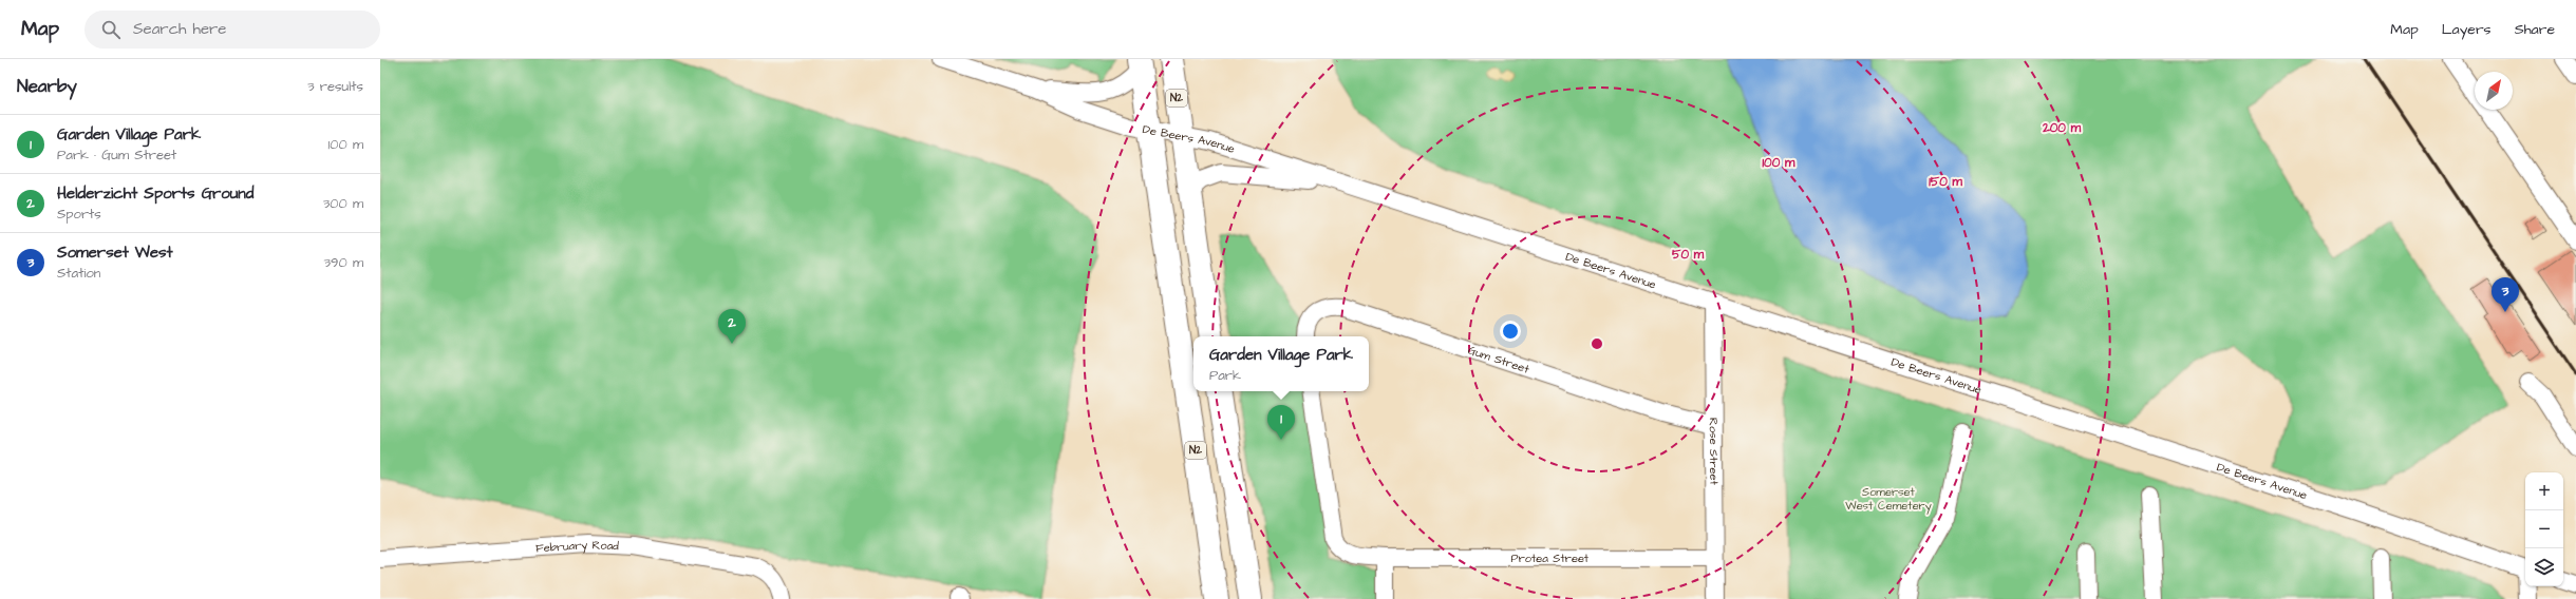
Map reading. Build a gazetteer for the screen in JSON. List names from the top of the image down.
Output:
{
  "streets": {
    "highway": ["N2"],
    "street": [
      "De Beers Avenue",
      "Gum Street",
      "Rose Street",
      "February Road",
      "Protea Street"
    ]
  },
  "crossings": [
    ["N2", "De Beers Avenue"],
    ["De Beers Avenue", "Rose Street"],
    ["Gum Street", "Rose Street"],
    ["Rose Street", "Protea Street"]
  ],
  "parks": ["Somerset West Cemetery"],
  "north": "top right",
  "page": {
    "header": "Map",
    "search": "Search here",
    "nav": ["Map", "Layers", "Share"],
    "heading": ["Nearby", "3 results"],
    "list": [
      {
        "mark": "1",
        "name": "Garden Village Park",
        "note": "Park · Gum Street",
        "value": "100 m"
      },
      {
        "mark": "2",
        "name": "Helderzicht Sports Ground",
        "note": "Sports",
        "value": "300 m"
      },
      {
        "mark": "3",
        "name": "Somerset West",
        "note": "Station",
        "value": "390 m"
      }
    ],
    "pins": ["3", "2", "1"],
    "popup": ["Garden Village Park", "Park"],
    "map_buttons": ["+", "−"]
  },
  "rings": [
    "200 m",
    "100 m",
    "150 m",
    "50 m"
  ]
}
